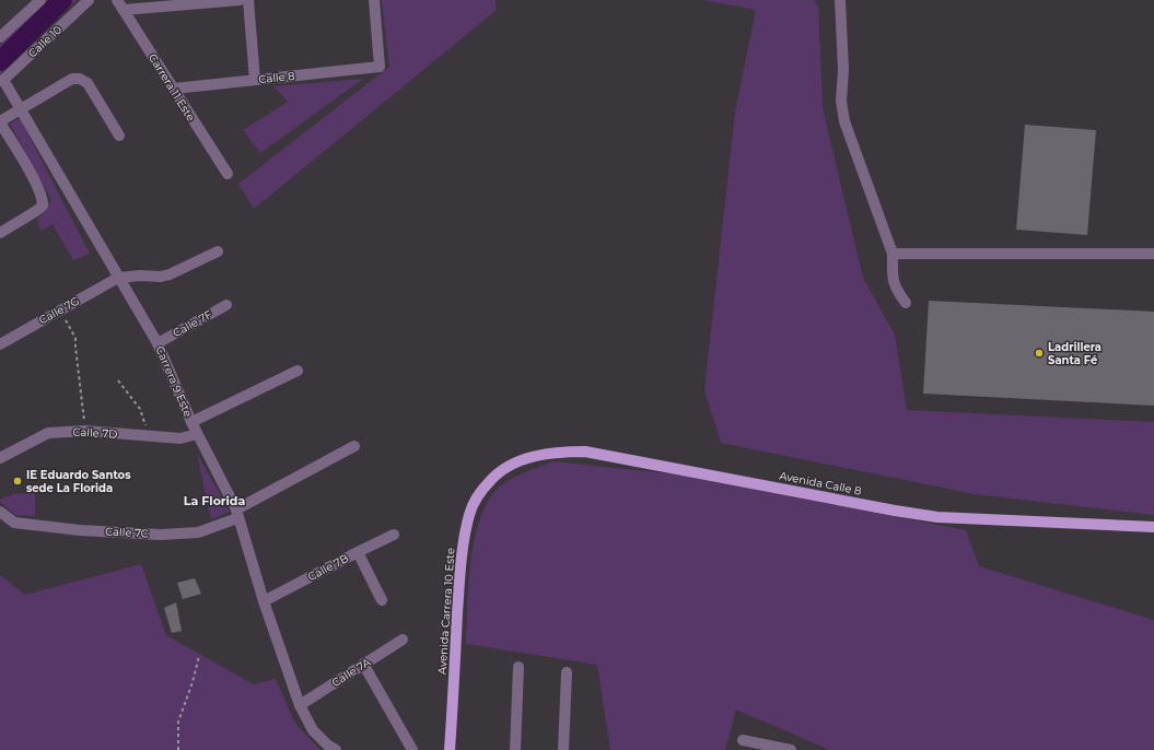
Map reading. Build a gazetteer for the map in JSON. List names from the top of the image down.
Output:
{
  "streets": {
    "main road": ["Avenida Calle 8", "Avenida Carrera 10 Este"],
    "street": [
      "Calle 10",
      "Calle 8",
      "Carrera 11 Este",
      "Calle 7G",
      "Calle 7F",
      "Carrera 9 Este",
      "Calle 7D",
      "Calle 7C",
      "Calle 7B",
      "Calle 7A"
    ]
  },
  "crossings": [
    ["Calle 10", "Carrera 9 Este"],
    ["Calle 8", "Carrera 11 Este"],
    ["Calle 7G", "Carrera 9 Este"],
    ["Calle 7F", "Carrera 9 Este"],
    ["Carrera 9 Este", "Calle 7D"],
    ["Carrera 9 Este", "Calle 7C"],
    ["Carrera 9 Este", "Calle 7B"],
    ["Carrera 9 Este", "Calle 7A"],
    ["Avenida Calle 8", "Avenida Carrera 10 Este"]
  ],
  "districts": ["La Florida"],
  "places": ["Ladrillera Santa Fé", "IE Eduardo Santos sede La Florida"]
}
